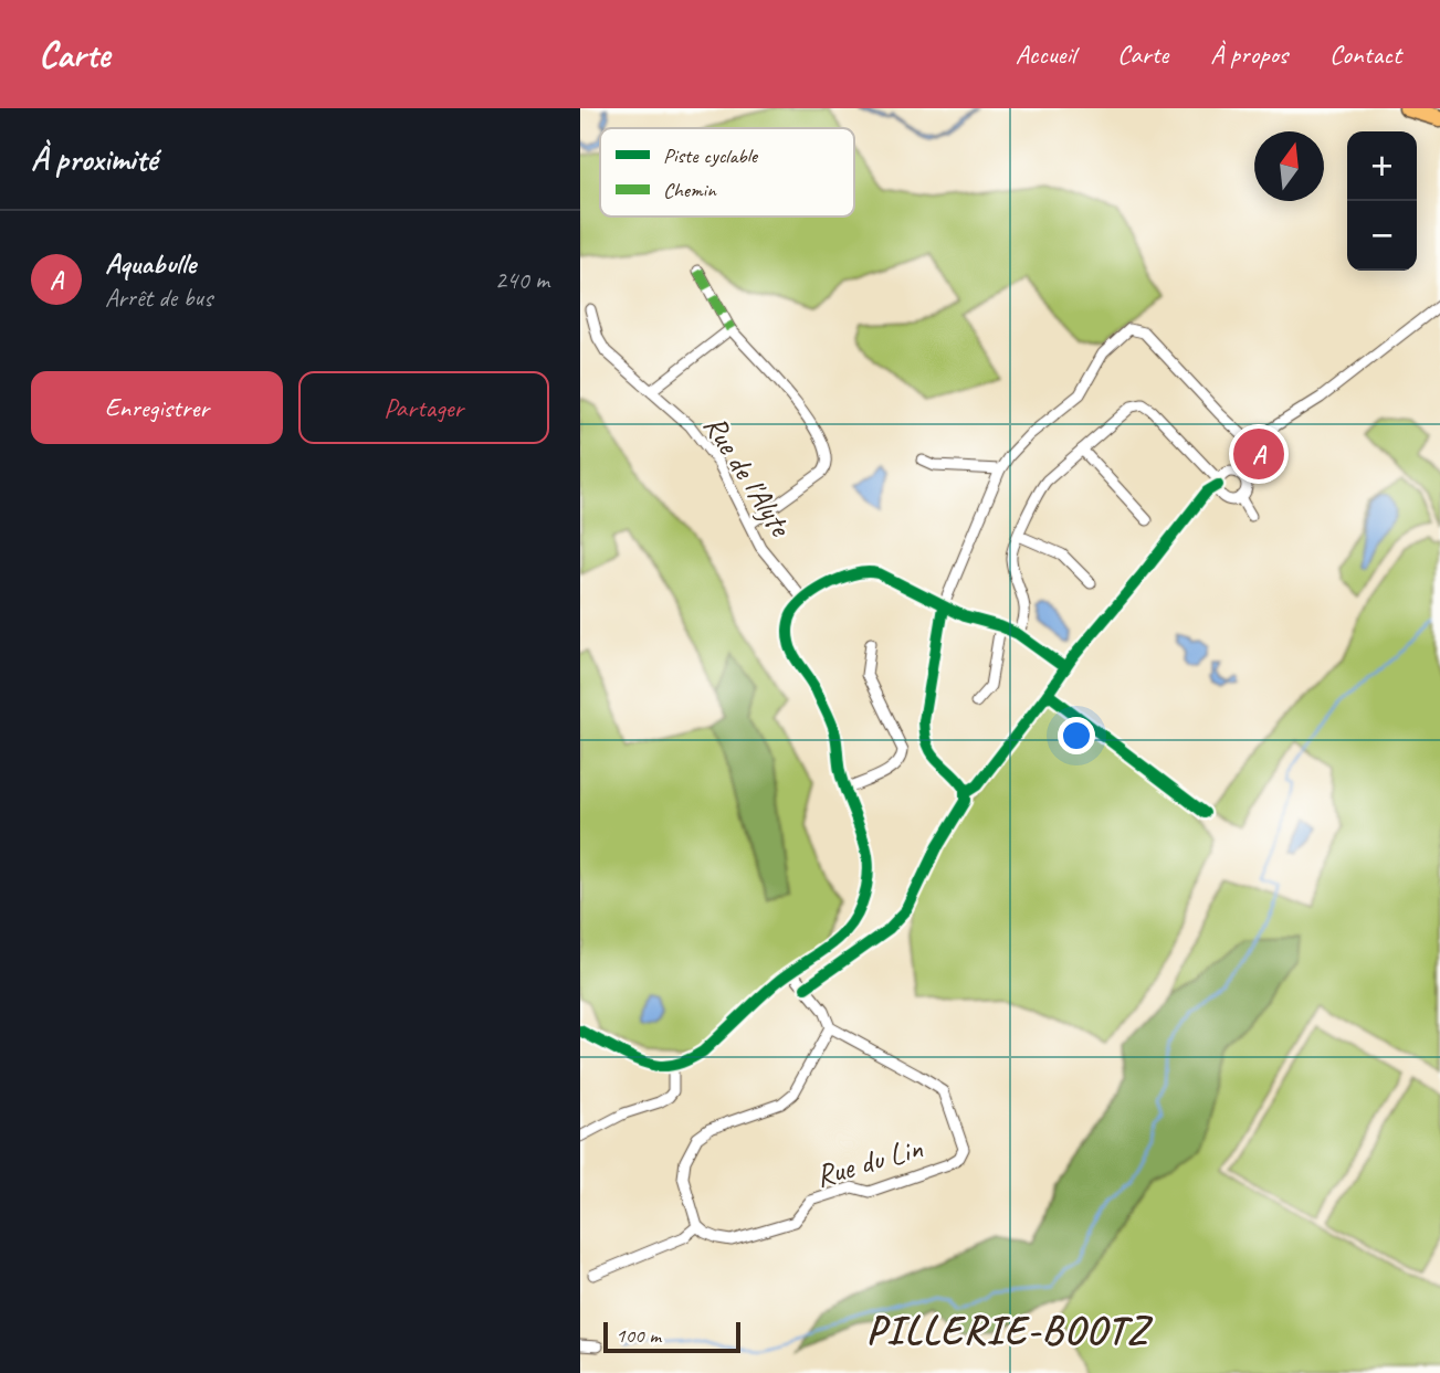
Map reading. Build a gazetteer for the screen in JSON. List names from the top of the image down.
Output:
{
  "streets": {
    "street": ["Rue de l'Alyte", "Rue du Lin"]
  },
  "districts": ["PILLERIE-BOOTZ"],
  "legend": ["Piste cyclable", "Chemin"],
  "scale_bar": "100 m",
  "north": "top",
  "page": {
    "header": "Carte",
    "nav": [
      "Accueil",
      "Carte",
      "À propos",
      "Contact"
    ],
    "heading": "À proximité",
    "map_buttons": ["+", "−"],
    "list": [
      {
        "mark": "A",
        "name": "Aquabulle",
        "note": "Arrêt de bus",
        "value": "240 m"
      }
    ],
    "buttons": ["Enregistrer", "Partager"],
    "pins": "A",
    "scale": "100 m"
  }
}
